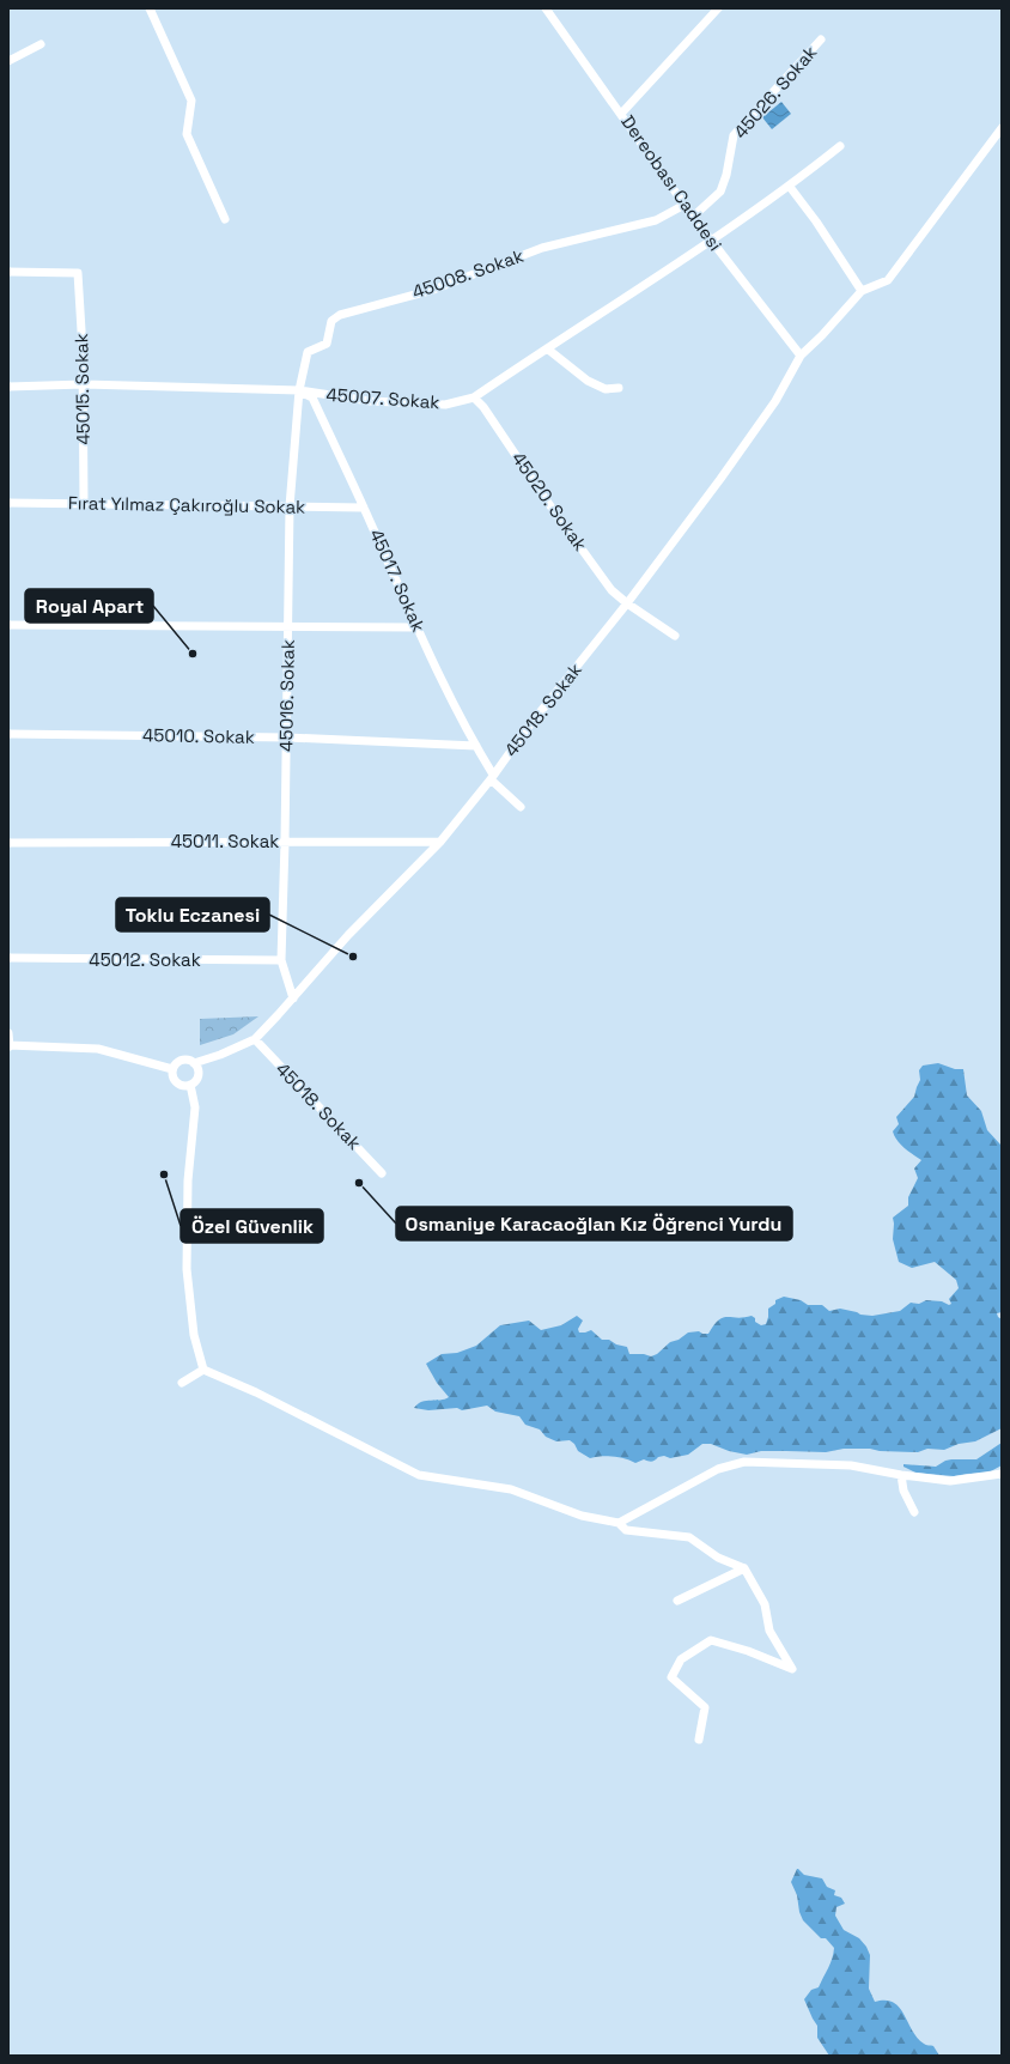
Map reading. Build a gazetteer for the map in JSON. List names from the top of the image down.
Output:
{
  "streets": {
    "street": [
      "45026. Sokak",
      "Dereobası Caddesi",
      "45008. Sokak",
      "45015. Sokak",
      "45007. Sokak",
      "45020. Sokak",
      "Fırat Yılmaz Çakıroğlu Sokak",
      "45017. Sokak",
      "45016. Sokak",
      "45018. Sokak",
      "45010. Sokak",
      "45011. Sokak",
      "45012. Sokak"
    ]
  },
  "crossings": [
    ["45026. Sokak", "Dereobası Caddesi"],
    ["Dereobası Caddesi", "45008. Sokak"],
    ["Dereobası Caddesi", "45007. Sokak"],
    ["Dereobası Caddesi", "45018. Sokak"],
    ["45008. Sokak", "45007. Sokak"],
    ["45008. Sokak", "45017. Sokak"],
    ["45008. Sokak", "45016. Sokak"],
    ["45015. Sokak", "45007. Sokak"],
    ["45015. Sokak", "Fırat Yılmaz Çakıroğlu Sokak"],
    ["45007. Sokak", "45020. Sokak"],
    ["45007. Sokak", "45017. Sokak"],
    ["45007. Sokak", "45016. Sokak"],
    ["45020. Sokak", "45018. Sokak"],
    ["Fırat Yılmaz Çakıroğlu Sokak", "45017. Sokak"],
    ["Fırat Yılmaz Çakıroğlu Sokak", "45016. Sokak"],
    ["45017. Sokak", "45016. Sokak"],
    ["45017. Sokak", "45018. Sokak"],
    ["45017. Sokak", "45010. Sokak"],
    ["45016. Sokak", "45018. Sokak"],
    ["45016. Sokak", "45010. Sokak"],
    ["45016. Sokak", "45011. Sokak"],
    ["45016. Sokak", "45012. Sokak"],
    ["45018. Sokak", "45011. Sokak"]
  ],
  "places": [
    "Royal Apart",
    "Toklu Eczanesi",
    "Özel Güvenlik",
    "Osmaniye Karacaoğlan Kız Öğrenci Yurdu"
  ]
}
